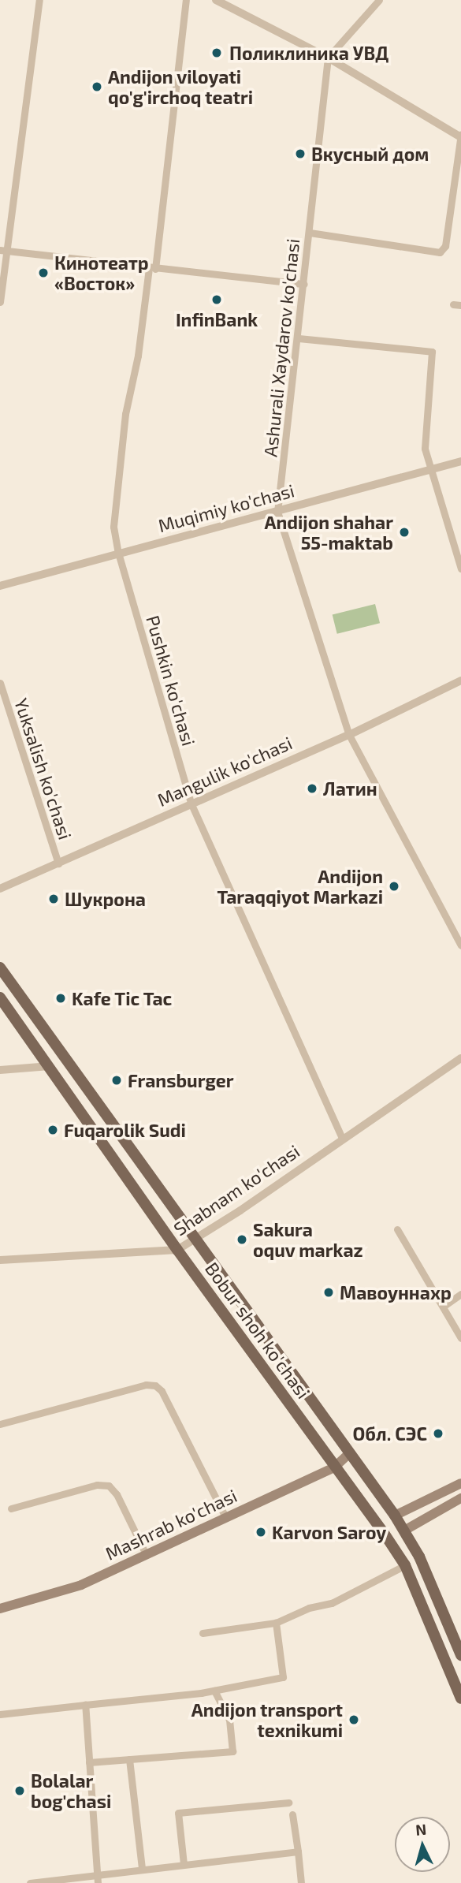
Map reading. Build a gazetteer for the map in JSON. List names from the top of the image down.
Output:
{
  "streets": {
    "main road": ["Bobur shoh ko'chasi", "Mashrab ko'chasi"],
    "street": [
      "Ashurali Xaydarov ko'chasi",
      "Muqimiy ko'chasi",
      "Pushkin ko'chasi",
      "Yuksalish ko'chasi",
      "Mangulik ko'chasi",
      "Shabnam ko'chasi"
    ]
  },
  "crossings": [
    ["Ashurali Xaydarov ko'chasi", "Muqimiy ko'chasi"],
    ["Ashurali Xaydarov ko'chasi", "Mangulik ko'chasi"],
    ["Muqimiy ko'chasi", "Pushkin ko'chasi"],
    ["Pushkin ko'chasi", "Mangulik ko'chasi"],
    ["Pushkin ko'chasi", "Shabnam ko'chasi"],
    ["Yuksalish ko'chasi", "Mangulik ko'chasi"],
    ["Shabnam ko'chasi", "Bobur shoh ko'chasi"],
    ["Bobur shoh ko'chasi", "Mashrab ko'chasi"]
  ],
  "places": [
    "Поликлиника УВД",
    "Andijon viloyati qo'g'irchoq teatri",
    "Вкусный дом",
    "Кинотеатр «Восток»",
    "InfinBank",
    "Andijon shahar 55-maktab",
    "Латин",
    "Andijon Taraqqiyot Markazi",
    "Шукрона",
    "Kafe Tic Tac",
    "Fransburger",
    "Fuqarolik Sudi",
    "Sakura oquv markaz",
    "Мавоуннахр",
    "Обл. СЭС",
    "Karvon Saroy",
    "Andijon transport texnikumi",
    "Bolalar bog'chasi"
  ],
  "north": "top"
}
